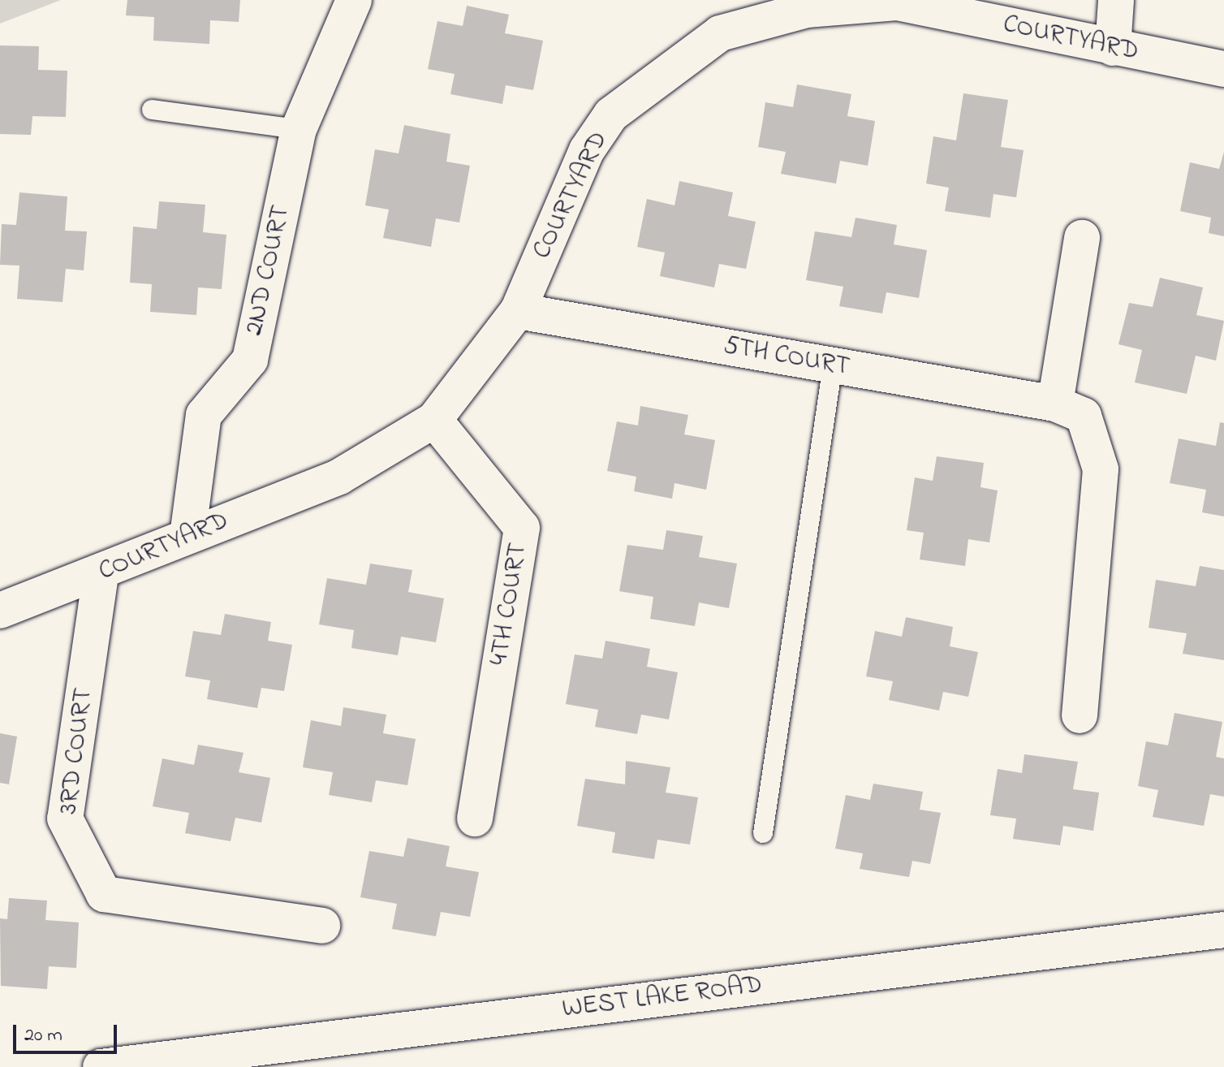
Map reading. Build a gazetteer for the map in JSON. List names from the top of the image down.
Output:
{
  "streets": {
    "street": [
      "COURTYARD",
      "2ND COURT",
      "5TH COURT",
      "4TH COURT",
      "3RD COURT",
      "WEST LAKE ROAD"
    ]
  },
  "crossings": [
    ["COURTYARD", "2ND COURT"],
    ["COURTYARD", "5TH COURT"],
    ["COURTYARD", "4TH COURT"],
    ["COURTYARD", "3RD COURT"]
  ],
  "scale_bar": "20 m"
}
